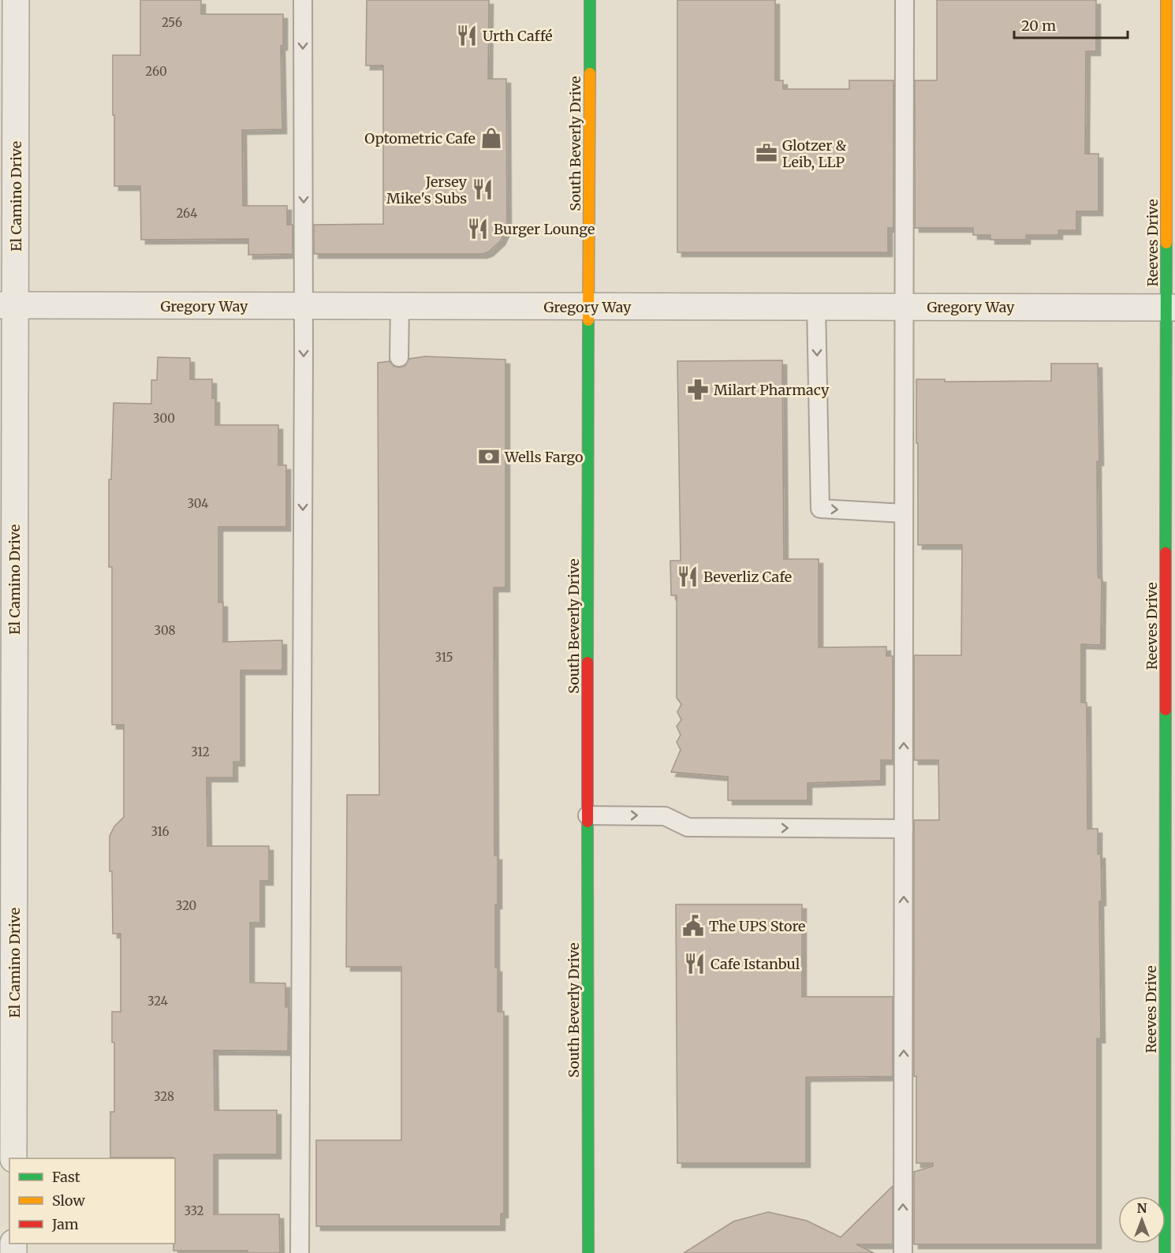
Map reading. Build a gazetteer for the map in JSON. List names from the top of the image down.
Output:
{
  "streets": {
    "main road": ["South Beverly Drive", "Reeves Drive"],
    "street": ["El Camino Drive", "Gregory Way"]
  },
  "crossings": [
    ["South Beverly Drive", "Gregory Way"],
    ["El Camino Drive", "Gregory Way"],
    ["Reeves Drive", "Gregory Way"]
  ],
  "places": {
    "restaurant": [
      "Urth Caffé",
      "Jersey Mike's Subs",
      "Burger Lounge",
      "Beverliz Cafe",
      "Cafe Istanbul"
    ],
    "shop": ["Optometric Cafe"],
    "office": ["Glotzer & Leib, LLP"],
    "pharmacy": ["Milart Pharmacy"],
    "bank": ["Wells Fargo"],
    "public building": ["The UPS Store"]
  },
  "house_numbers": [
    "256",
    "260",
    "264",
    "300",
    "304",
    "308",
    "315",
    "312",
    "316",
    "320",
    "324",
    "328",
    "332"
  ],
  "legend": ["Fast", "Slow", "Jam"],
  "scale_bar": "20 m",
  "north": "top"
}
